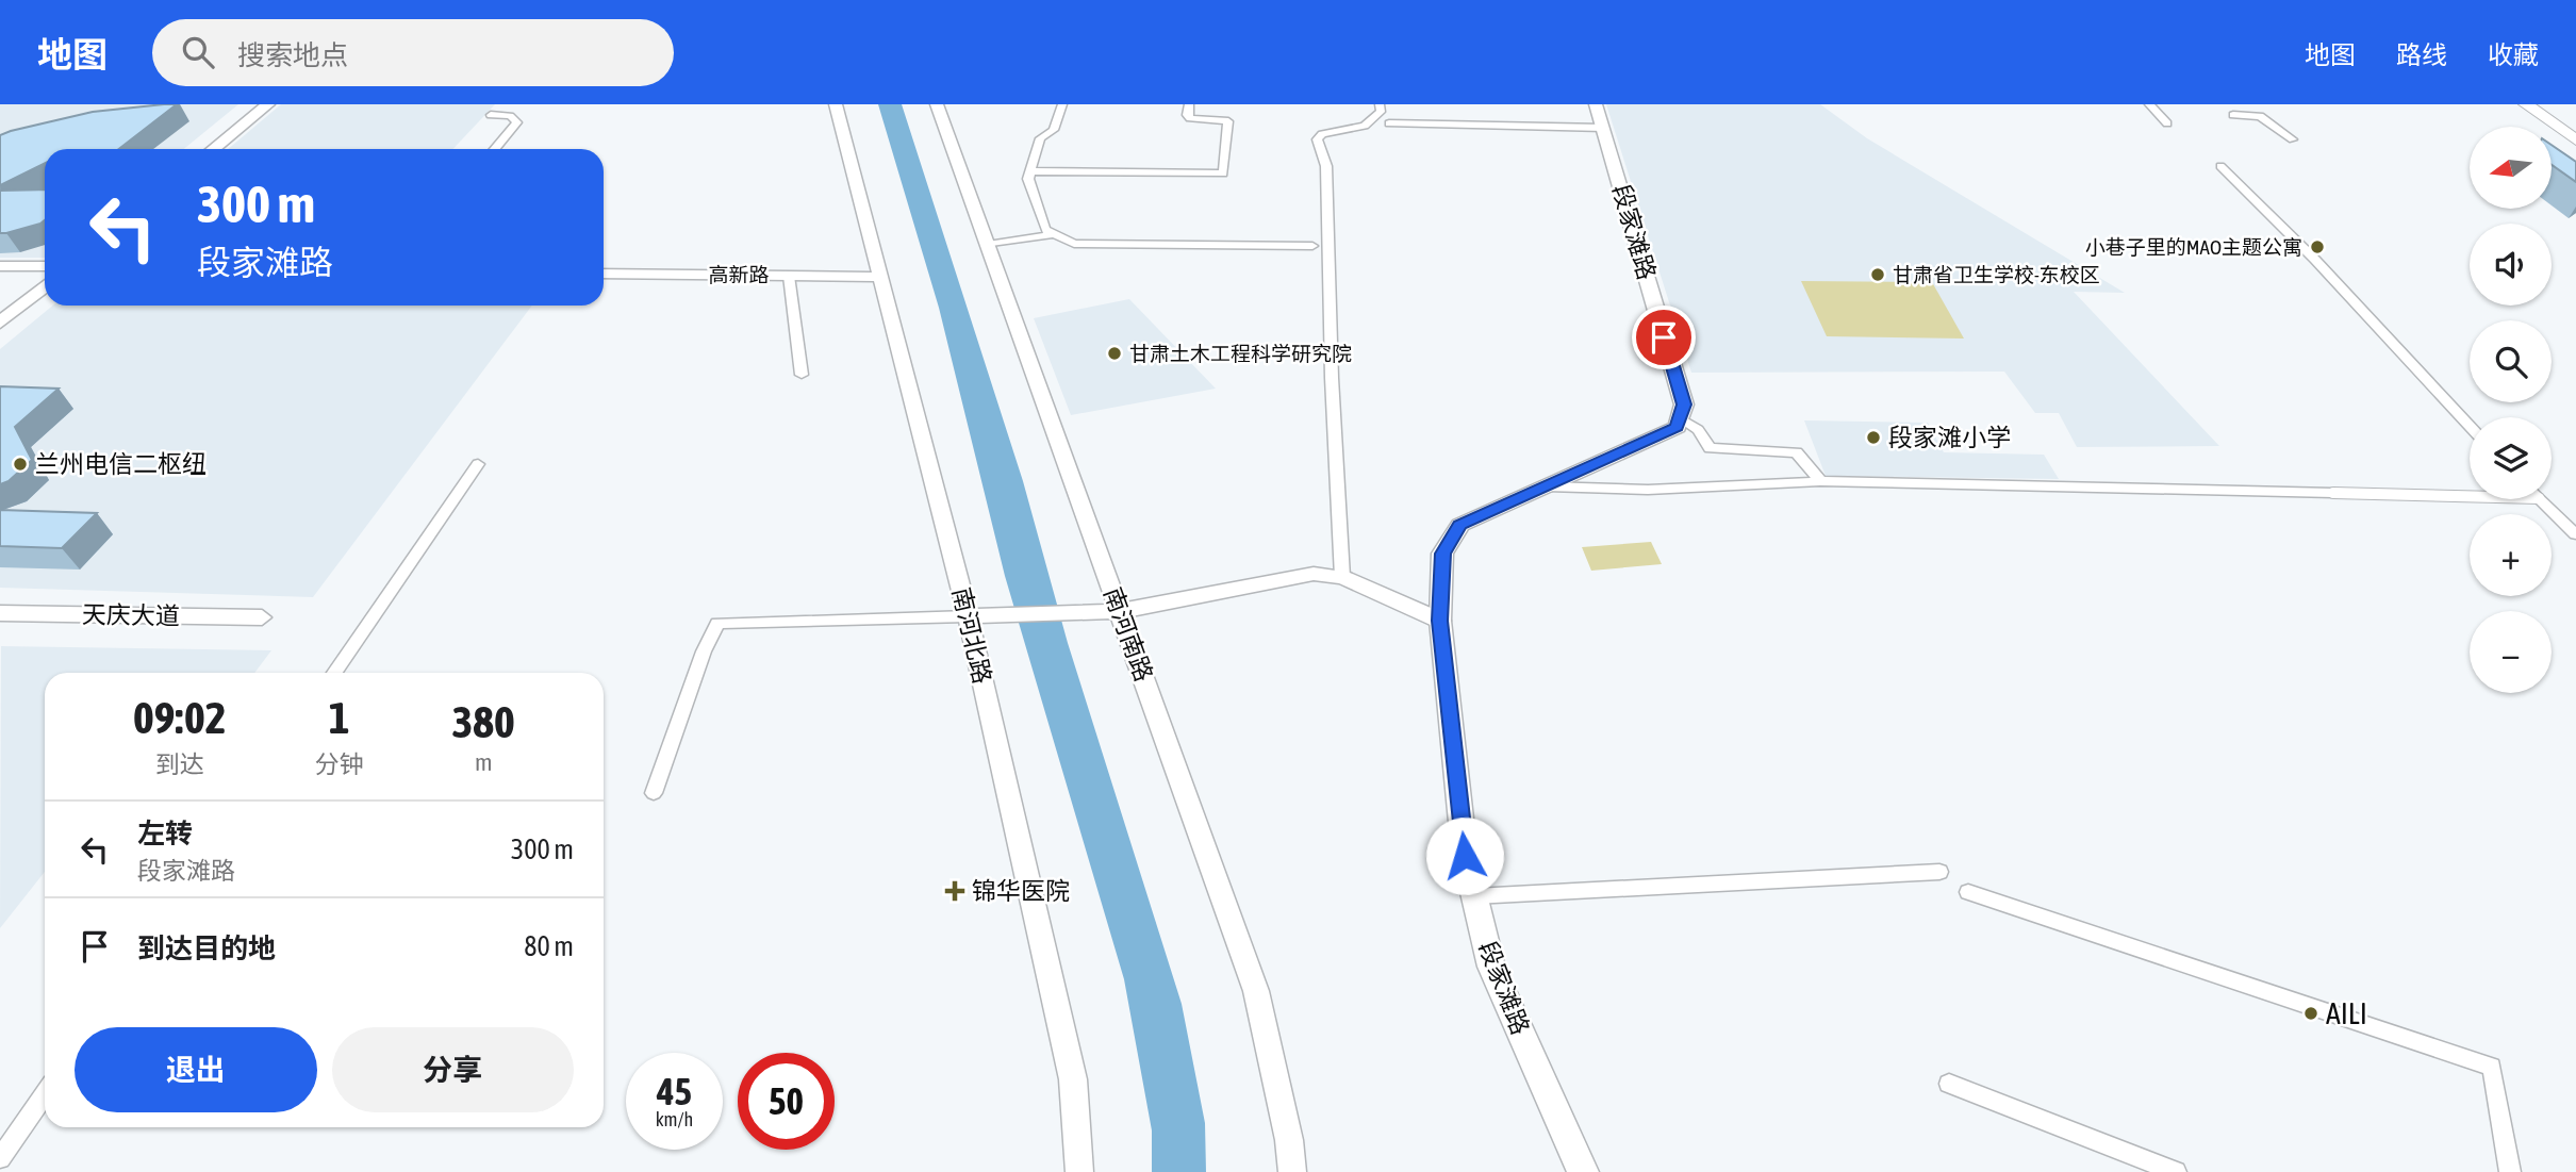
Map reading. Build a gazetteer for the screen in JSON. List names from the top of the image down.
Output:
{
  "streets": {
    "main road": ["段家滩路"],
    "street": [
      "高新路",
      "天庆大道",
      "南河南路",
      "南河北路"
    ]
  },
  "crossings": [
    ["高新路", "南河北路"]
  ],
  "places": {
    "other": [
      "小巷子里的MAO主题公寓",
      "甘肃省卫生学校-东校区",
      "甘肃土木工程科学研究院",
      "段家滩小学",
      "兰州电信二枢纽",
      "AILI"
    ],
    "health": ["锦华医院"]
  },
  "north": "left",
  "page": {
    "header": "地图",
    "search": "搜索地点",
    "nav": ["地图", "路线", "收藏"],
    "map_buttons": ["+", "−"],
    "turn": ["300 m", "段家滩路"],
    "eta": [
      "09:02",
      "到达",
      "1",
      "分钟",
      "380",
      "m"
    ],
    "list": [
      {
        "name": "左转",
        "note": "段家滩路",
        "value": "300 m"
      },
      {
        "name": "到达目的地",
        "value": "80 m"
      }
    ],
    "buttons": ["退出", "分享"],
    "speed": "45 km/h",
    "limit": "50"
  }
}
